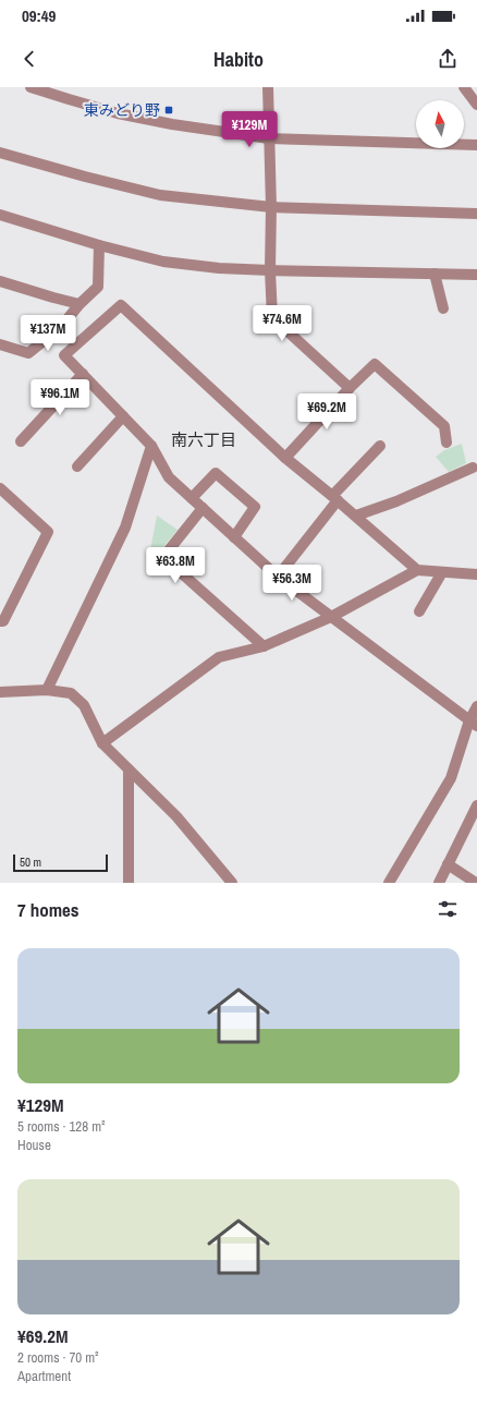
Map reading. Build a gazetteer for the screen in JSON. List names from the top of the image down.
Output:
{
  "districts": ["南六丁目"],
  "places": {
    "transit": ["東みどり野"]
  },
  "scale_bar": "50 m",
  "north": "top",
  "page": {
    "status": "09:49",
    "header": "Habito",
    "price": [
      "¥129M",
      "¥74.6M",
      "¥137M",
      "¥96.1M",
      "¥69.2M",
      "¥63.8M",
      "¥56.3M"
    ],
    "scale": "50 m",
    "heading": "7 homes",
    "list": [
      {
        "name": "¥129M",
        "note": "5 rooms · 128 m² · House"
      },
      {
        "name": "¥69.2M",
        "note": "2 rooms · 70 m² · Apartment"
      }
    ]
  }
}
